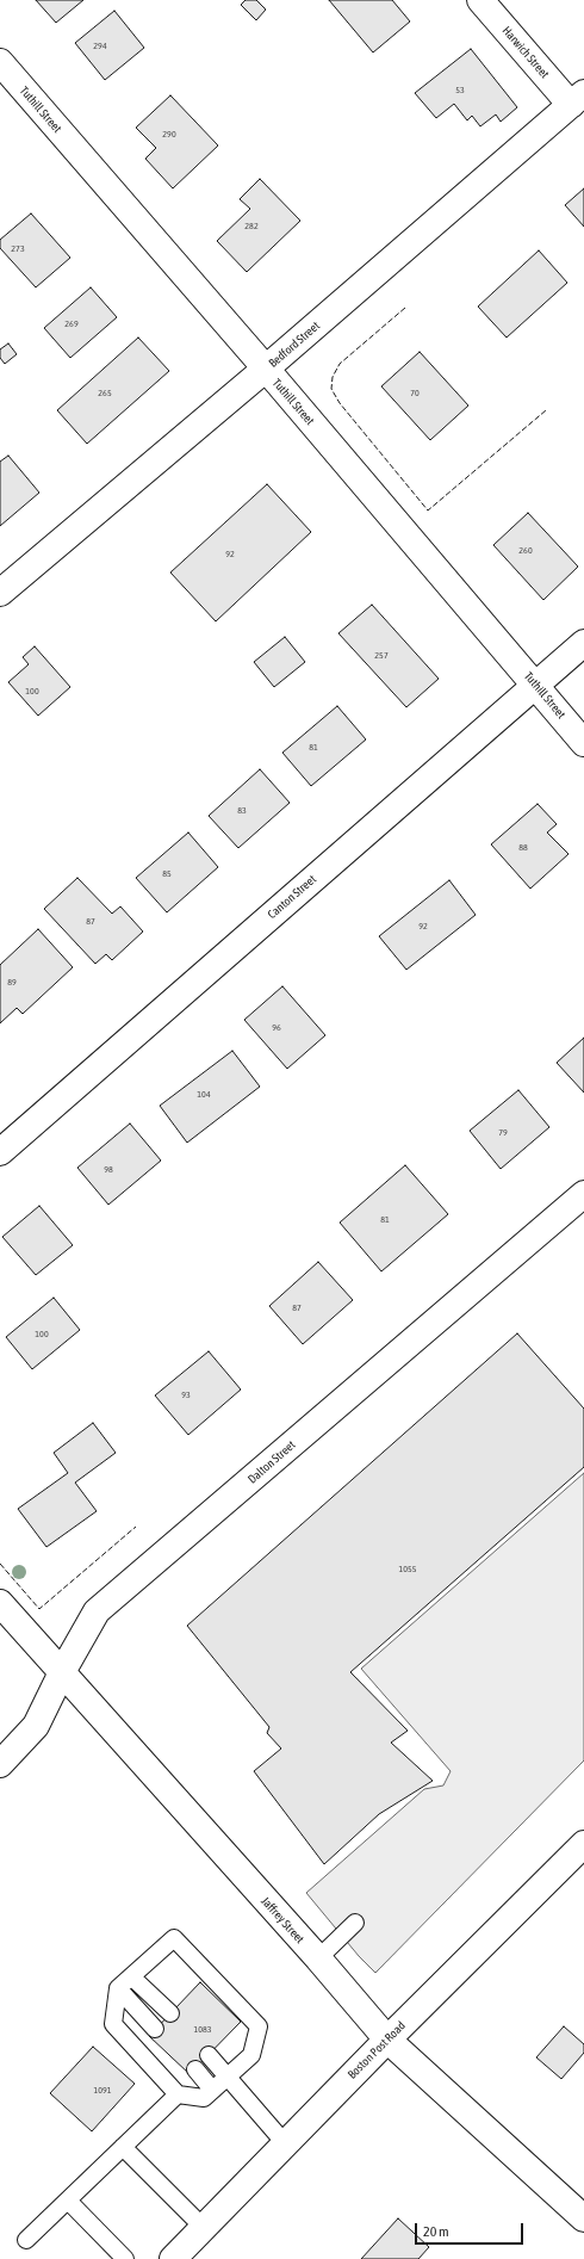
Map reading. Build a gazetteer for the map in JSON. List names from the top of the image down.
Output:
{
  "streets": {
    "street": [
      "Harwich Street",
      "Tuthill Street",
      "Bedford Street",
      "Canton Street",
      "Dalton Street",
      "Jaffrey Street",
      "Boston Post Road"
    ]
  },
  "crossings": [
    ["Harwich Street", "Bedford Street"],
    ["Tuthill Street", "Bedford Street"],
    ["Tuthill Street", "Canton Street"],
    ["Dalton Street", "Jaffrey Street"],
    ["Jaffrey Street", "Boston Post Road"]
  ],
  "house_numbers": [
    "294",
    "53",
    "290",
    "282",
    "273",
    "269",
    "265",
    "70",
    "260",
    "92",
    "257",
    "100",
    "81",
    "83",
    "88",
    "85",
    "87",
    "92",
    "89",
    "96",
    "104",
    "79",
    "98",
    "81",
    "87",
    "100",
    "93",
    "1055",
    "1083",
    "1091"
  ],
  "scale_bar": "20 m"
}
